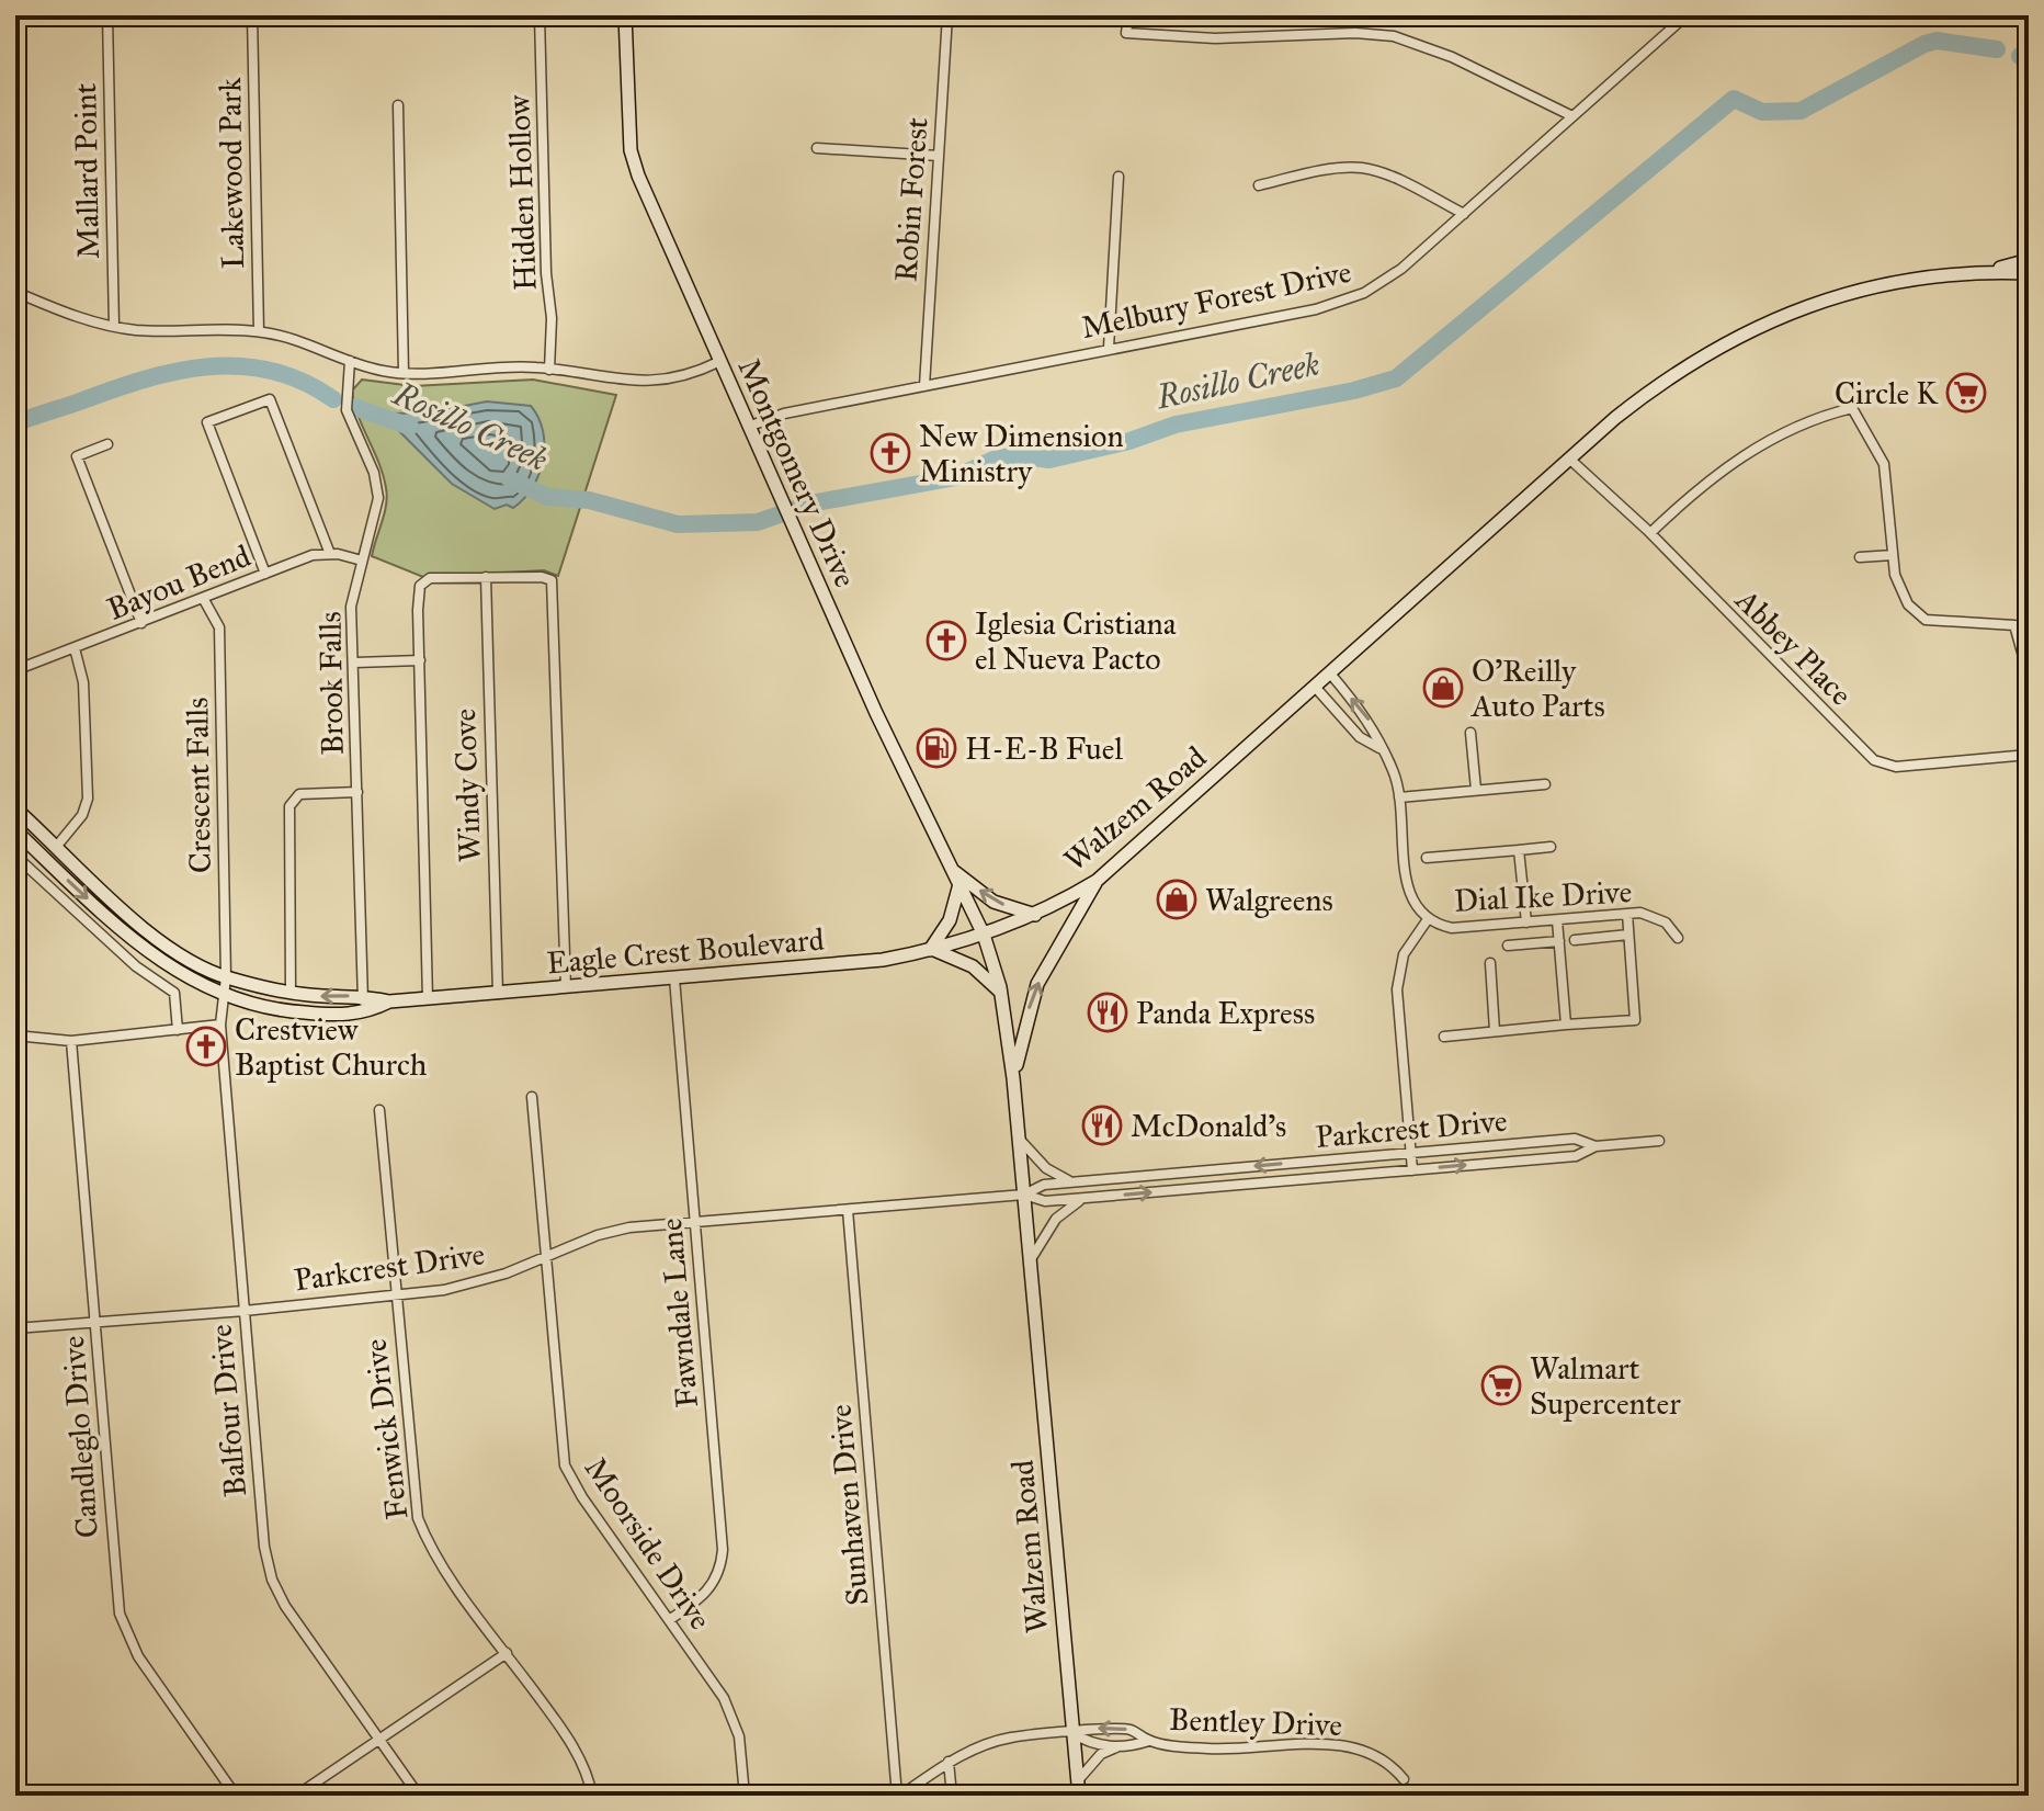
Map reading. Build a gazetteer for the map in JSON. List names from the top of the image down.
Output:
{
  "streets": {
    "main road": ["Montgomery Drive", "Walzem Road", "Eagle Crest Boulevard"],
    "street": [
      "Mallard Point",
      "Lakewood Park",
      "Hidden Hollow",
      "Robin Forest",
      "Melbury Forest Drive",
      "Bayou Bend",
      "Abbey Place",
      "Brook Falls",
      "Crescent Falls",
      "Windy Cove",
      "Dial Ike Drive",
      "Parkcrest Drive",
      "Fawndale Lane",
      "Balfour Drive",
      "Fenwick Drive",
      "Candleglo Drive",
      "Sunhaven Drive",
      "Moorside Drive",
      "Bentley Drive"
    ]
  },
  "crossings": [
    ["Robin Forest", "Melbury Forest Drive"],
    ["Melbury Forest Drive", "Montgomery Drive"],
    ["Montgomery Drive", "Walzem Road"],
    ["Montgomery Drive", "Eagle Crest Boulevard"],
    ["Bayou Bend", "Brook Falls"],
    ["Bayou Bend", "Crescent Falls"],
    ["Abbey Place", "Walzem Road"],
    ["Brook Falls", "Eagle Crest Boulevard"],
    ["Crescent Falls", "Eagle Crest Boulevard"],
    ["Crescent Falls", "Balfour Drive"],
    ["Windy Cove", "Eagle Crest Boulevard"],
    ["Walzem Road", "Dial Ike Drive"],
    ["Walzem Road", "Eagle Crest Boulevard"],
    ["Walzem Road", "Parkcrest Drive"],
    ["Walzem Road", "Bentley Drive"],
    ["Eagle Crest Boulevard", "Fawndale Lane"],
    ["Eagle Crest Boulevard", "Balfour Drive"],
    ["Parkcrest Drive", "Fawndale Lane"],
    ["Parkcrest Drive", "Balfour Drive"],
    ["Parkcrest Drive", "Fenwick Drive"],
    ["Parkcrest Drive", "Candleglo Drive"],
    ["Parkcrest Drive", "Sunhaven Drive"],
    ["Parkcrest Drive", "Moorside Drive"],
    ["Fawndale Lane", "Moorside Drive"]
  ],
  "water": ["Rosillo Creek"],
  "places": {
    "supermarket": ["Circle K", "Walmart Supercenter"],
    "church": ["New Dimension Ministry", "Iglesia Cristiana el Nueva Pacto", "Crestview Baptist Church"],
    "shop": ["O'Reilly Auto Parts", "Walgreens"],
    "fuel station": ["H-E-B Fuel"],
    "restaurant": ["Panda Express", "McDonald's"]
  }
}
